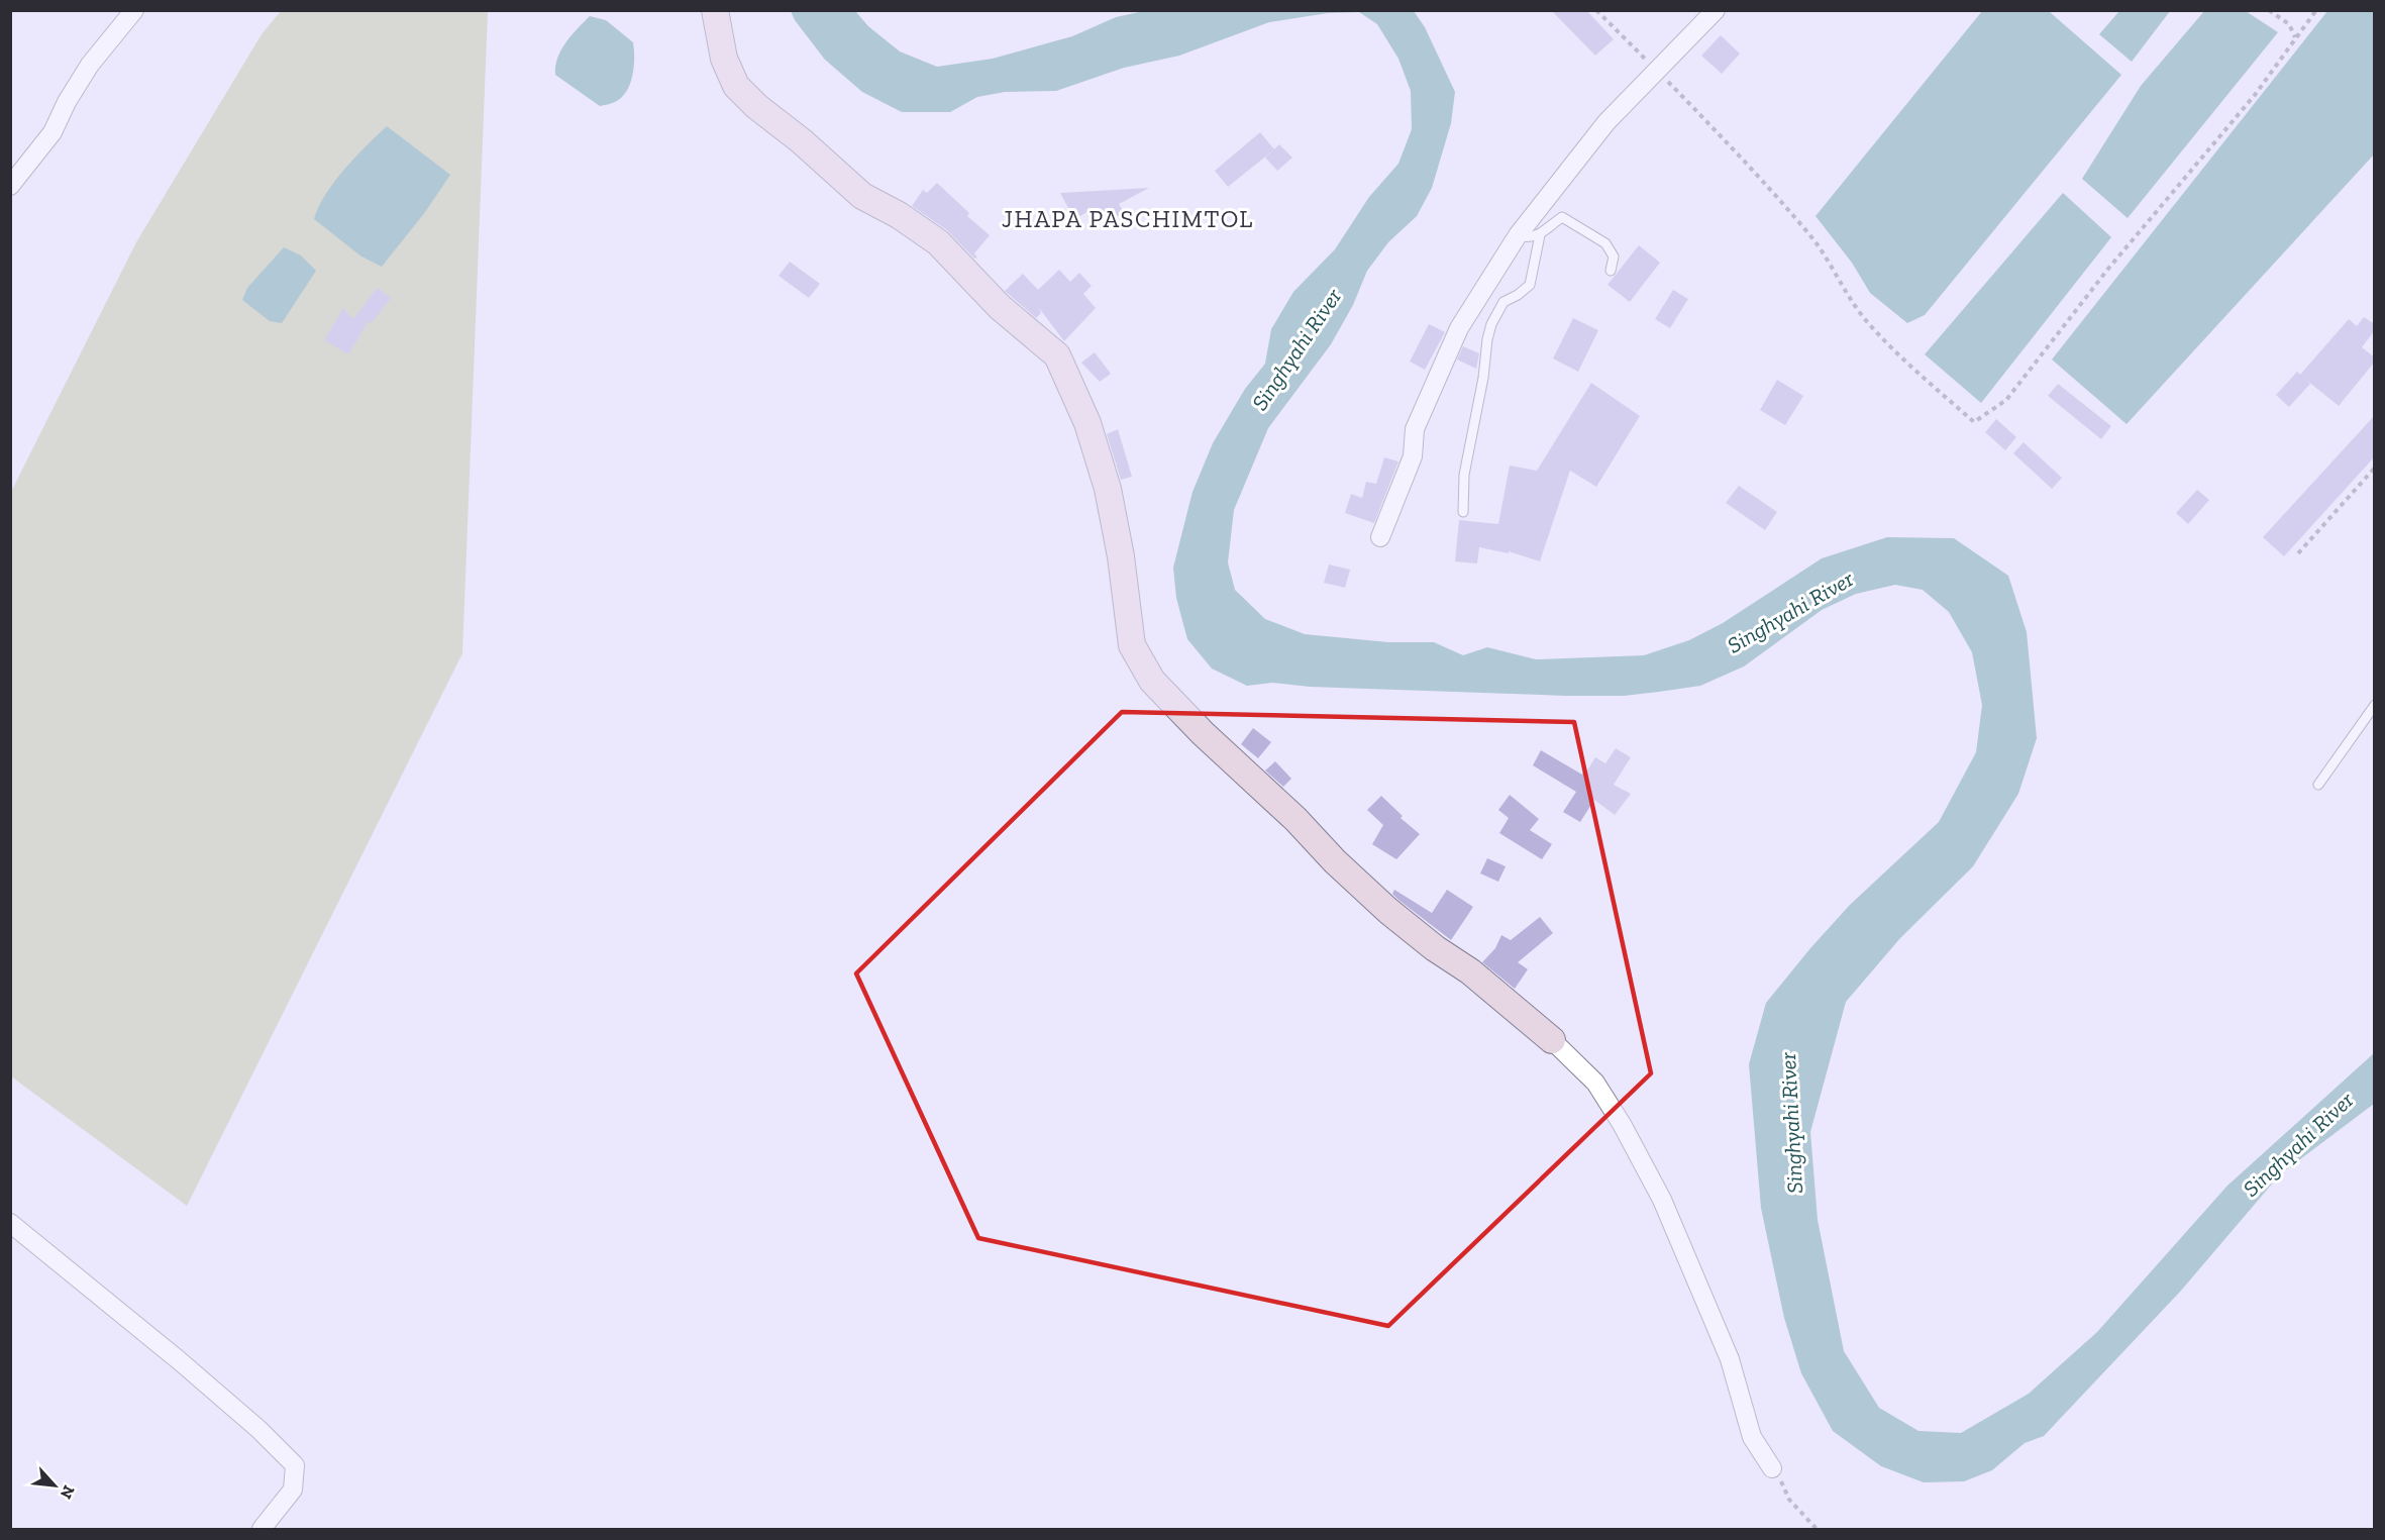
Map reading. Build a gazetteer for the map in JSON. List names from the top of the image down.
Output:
{
  "districts": ["JHAPA PASCHIMTOL"],
  "water": ["Singhyahi River"],
  "north": "bottom right"
}
